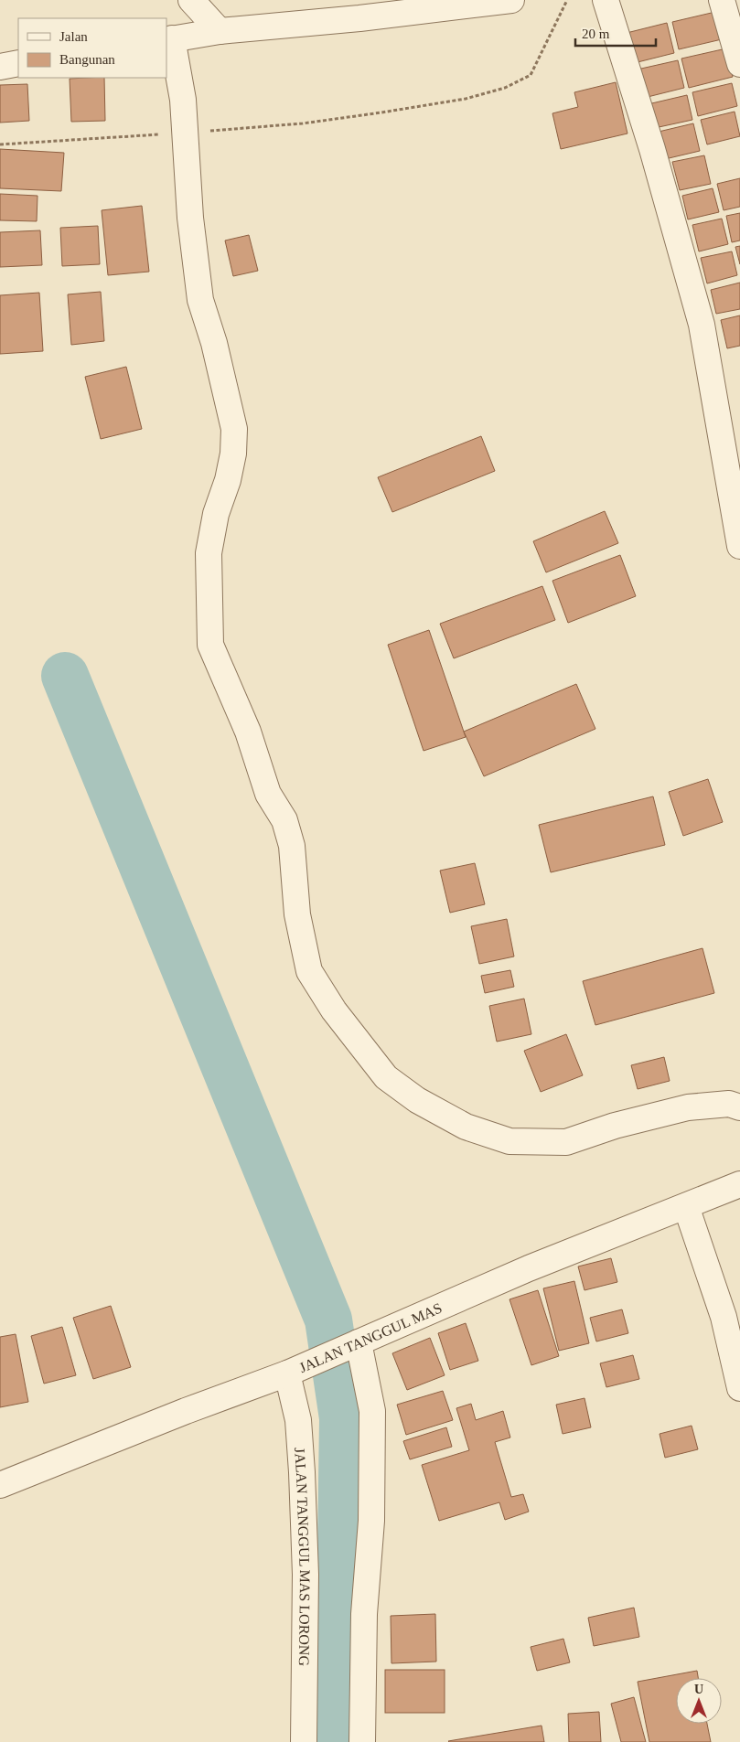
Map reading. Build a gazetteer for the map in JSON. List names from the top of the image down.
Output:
{
  "streets": {
    "street": ["JALAN TANGGUL MAS", "JALAN TANGGUL MAS LORONG"]
  },
  "crossings": [
    ["JALAN TANGGUL MAS", "JALAN TANGGUL MAS LORONG"]
  ],
  "legend": ["Jalan", "Bangunan"],
  "scale_bar": "20 m",
  "north": "top"
}
